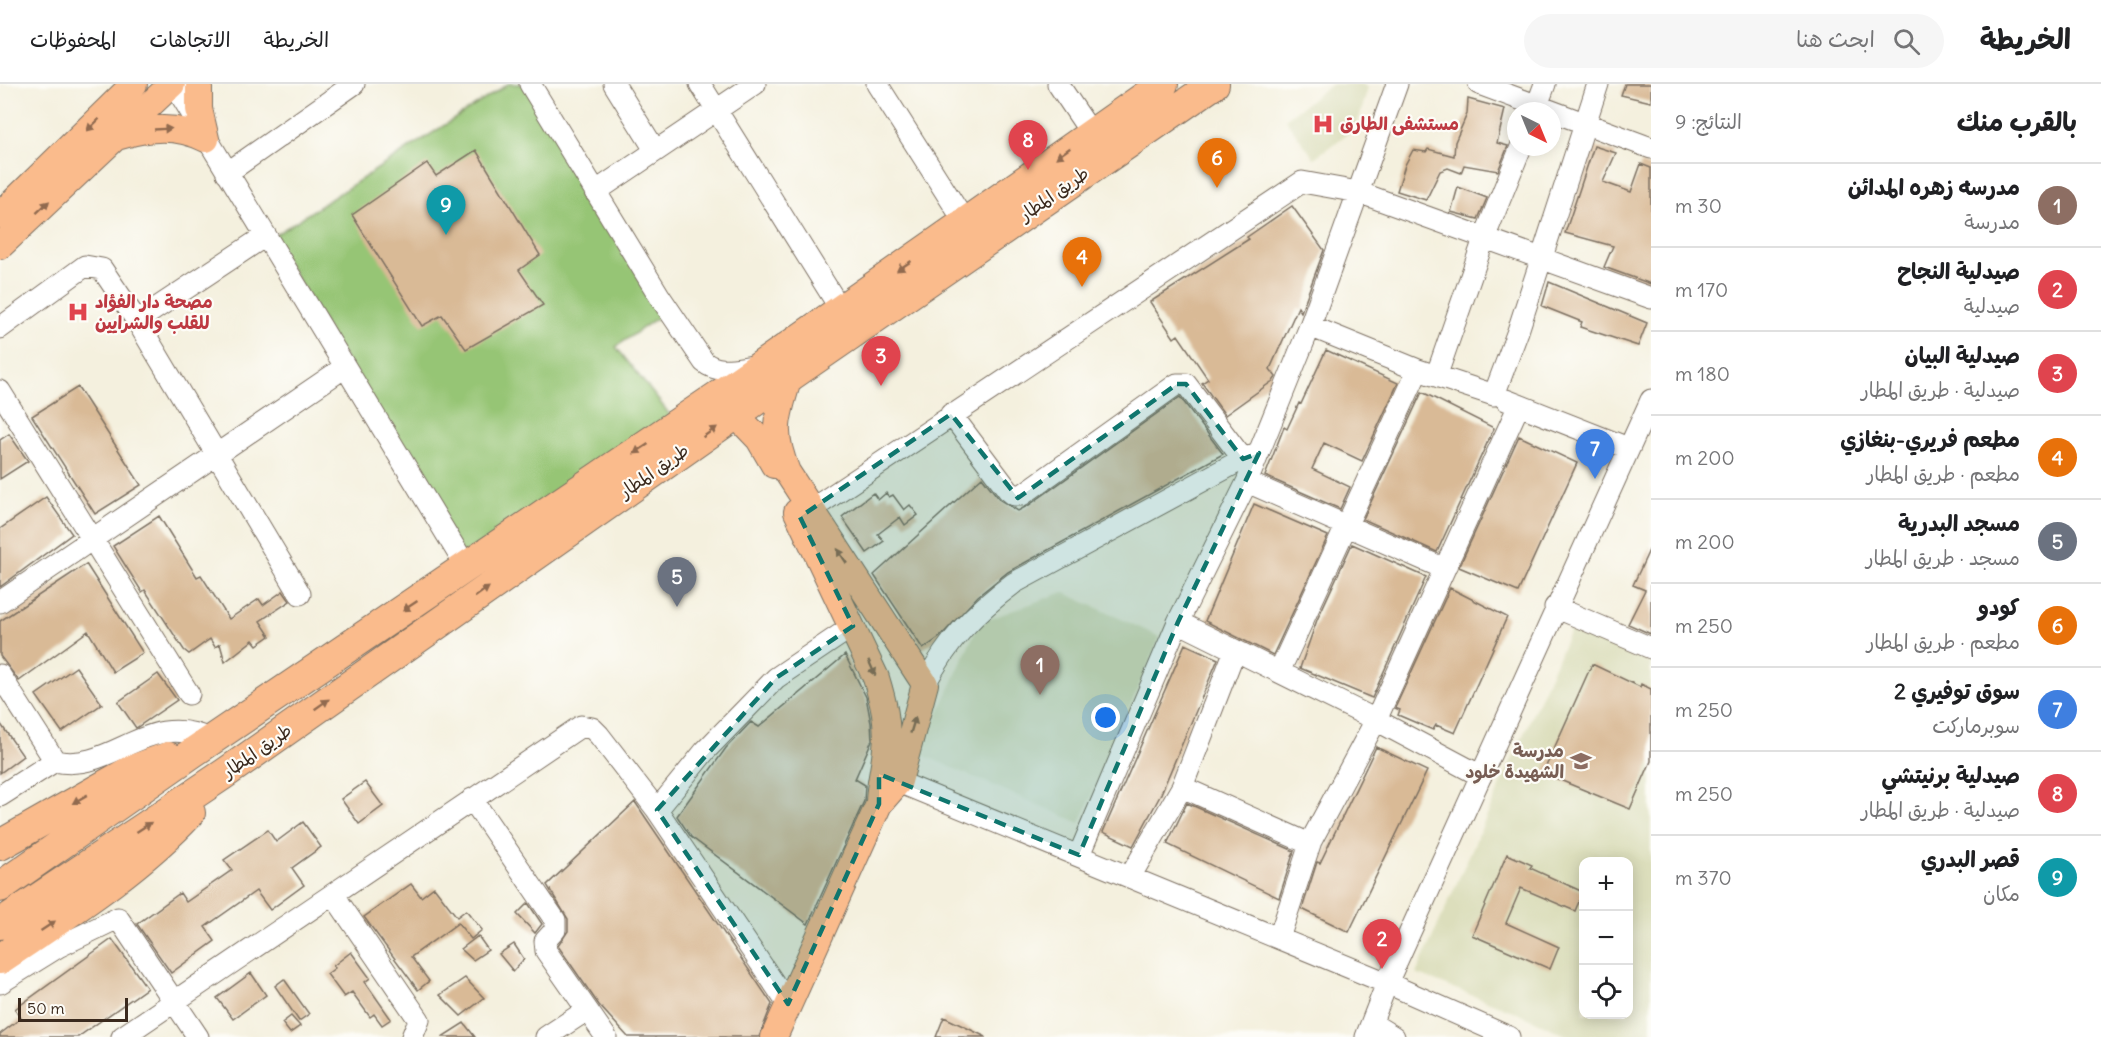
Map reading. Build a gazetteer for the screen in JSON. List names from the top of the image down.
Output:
{
  "streets": {
    "highway": ["طريق المطار"]
  },
  "places": {
    "hospital": ["مستشفى الطارق", "مصحة دار الفؤاد للقلب والشرايين"],
    "school or university": ["مدرسة الشهيدة خلود"]
  },
  "scale_bar": "50 m",
  "north": "bottom right",
  "page": {
    "header": "الخريطة",
    "search": "ابحث هنا",
    "nav": ["الخريطة", "الاتجاهات", "المحفوظات"],
    "heading": ["بالقرب منك", "النتائج: 9"],
    "pins": [
      "8",
      "6",
      "9",
      "4",
      "3",
      "7",
      "5",
      "1",
      "2"
    ],
    "list": [
      {
        "mark": "1",
        "name": "مدرسه زهره المدائن",
        "note": "مدرسة",
        "value": "30 m"
      },
      {
        "mark": "2",
        "name": "صيدلية النجاح",
        "note": "صيدلية",
        "value": "170 m"
      },
      {
        "mark": "3",
        "name": "صيدلية البيان",
        "note": "صيدلية · طريق المطار",
        "value": "180 m"
      },
      {
        "mark": "4",
        "name": "مطعم فريري-بنغازي",
        "note": "مطعم · طريق المطار",
        "value": "200 m"
      },
      {
        "mark": "5",
        "name": "مسجد البدرية",
        "note": "مسجد · طريق المطار",
        "value": "200 m"
      },
      {
        "mark": "6",
        "name": "كودو",
        "note": "مطعم · طريق المطار",
        "value": "250 m"
      },
      {
        "mark": "7",
        "name": "سوق توفيري 2",
        "note": "سوبرماركت",
        "value": "250 m"
      },
      {
        "mark": "8",
        "name": "صيدلية برنيتشي",
        "note": "صيدلية · طريق المطار",
        "value": "250 m"
      },
      {
        "mark": "9",
        "name": "قصر البدري",
        "note": "مكان",
        "value": "370 m"
      }
    ],
    "map_buttons": ["+", "−"],
    "scale": "50 m"
  }
}
